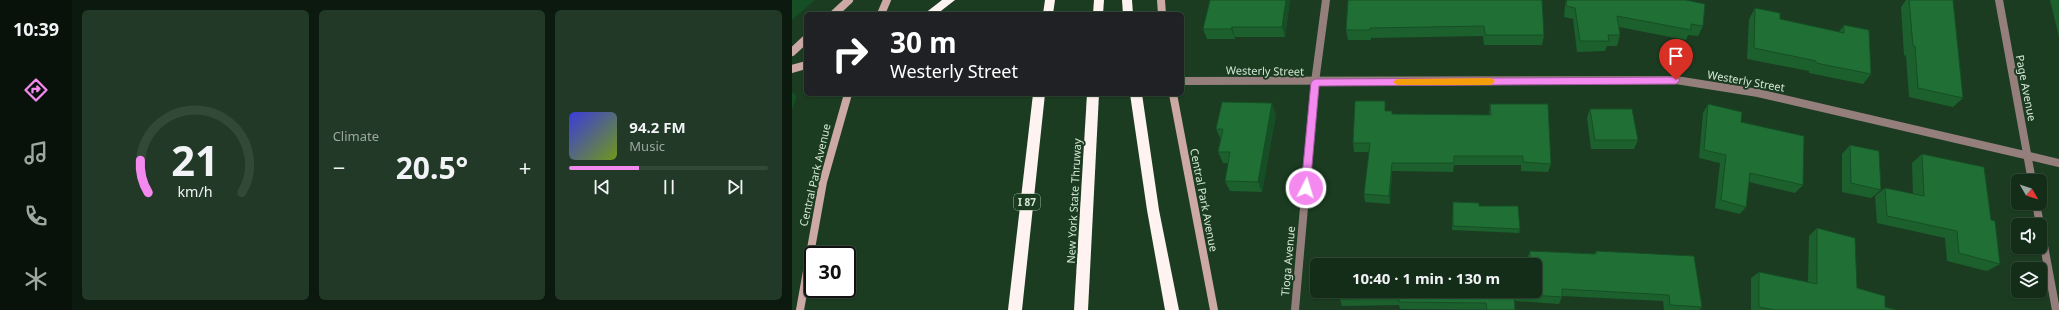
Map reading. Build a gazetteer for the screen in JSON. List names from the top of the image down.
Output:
{
  "streets": {
    "highway": ["New York State Thruway", "I 87"],
    "main road": ["Central Park Avenue"],
    "street": ["Westerly Street", "Page Avenue", "Tioga Avenue"]
  },
  "crossings": [
    ["Westerly Street", "Page Avenue"],
    ["Westerly Street", "Tioga Avenue"]
  ],
  "north": "bottom right",
  "page": {
    "tabs": "10:39",
    "tile": "Climate",
    "turn": ["30 m", "Westerly Street"],
    "song": ["94.2 FM", "Music"],
    "heat": ["−", "20.5°", "+"],
    "limit": "30",
    "trip": "10:40 · 1 min · 130 m",
    "gauge": ["21", "km/h"]
  }
}
